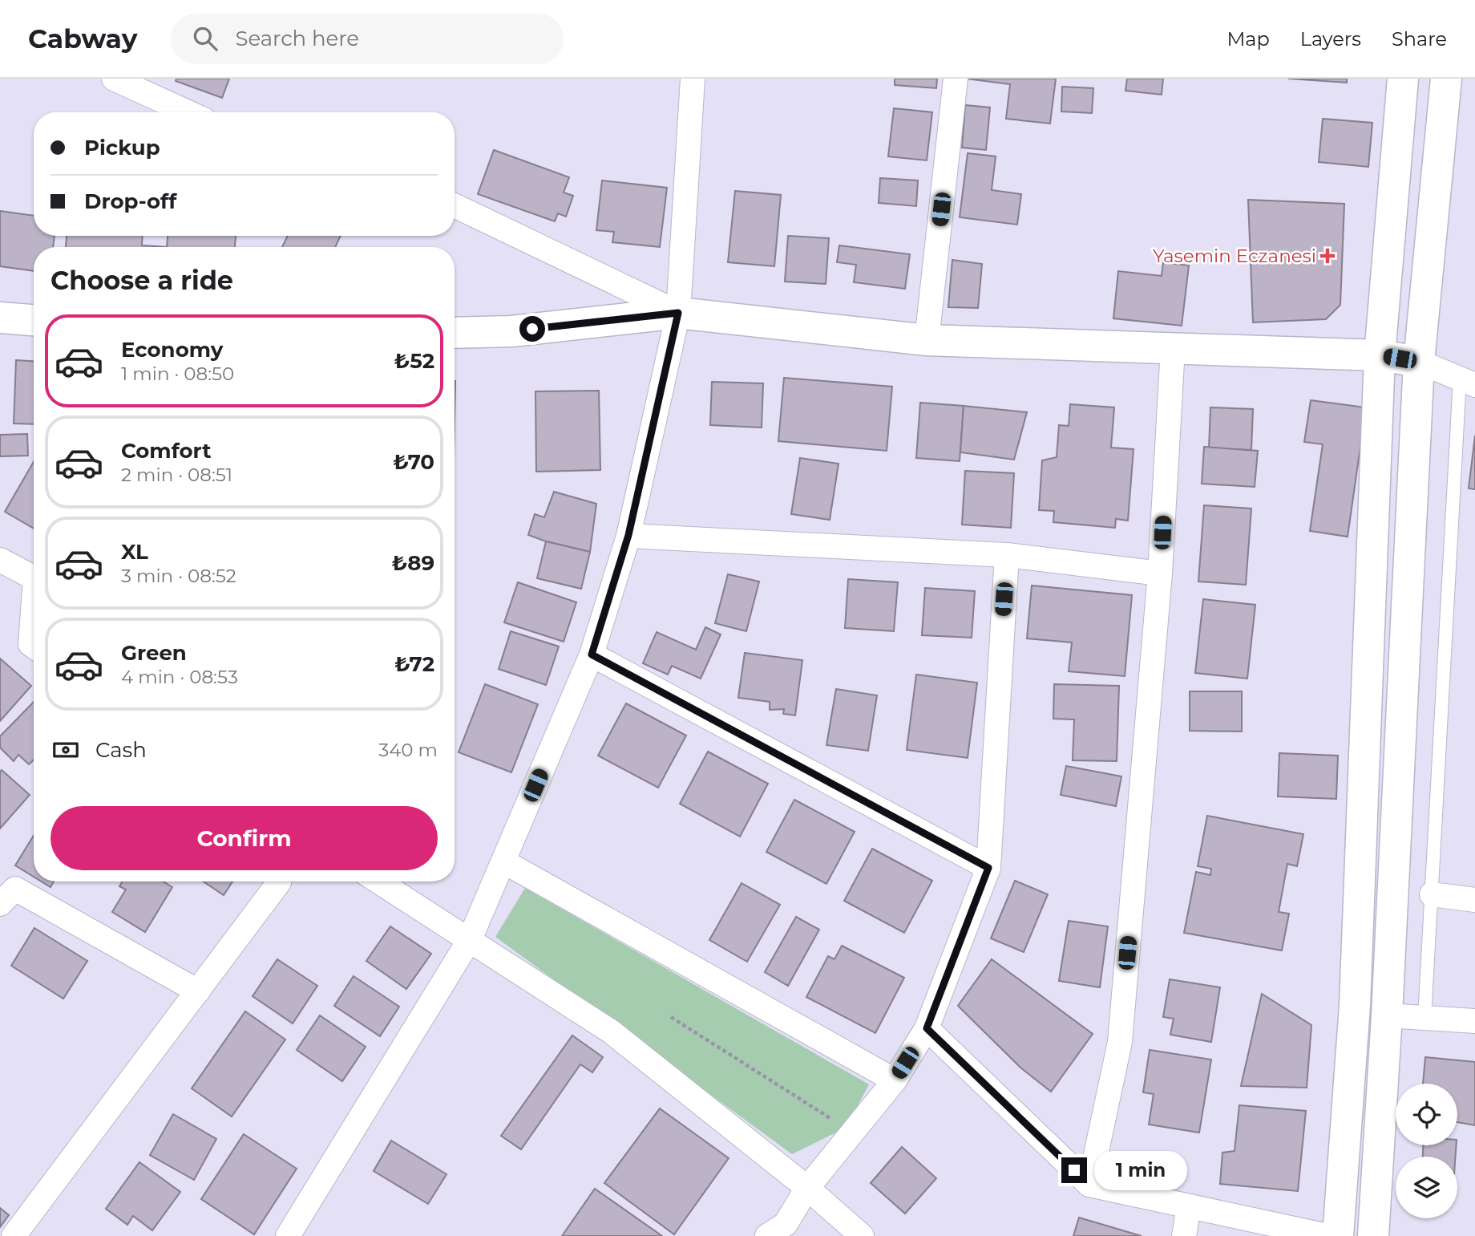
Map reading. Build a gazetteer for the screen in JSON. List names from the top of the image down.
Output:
{
  "places": {
    "health": ["Yasemin Eczanesi"]
  },
  "page": {
    "header": "Cabway",
    "search": "Search here",
    "nav": ["Map", "Layers", "Share"],
    "banner": ["Pickup", "Drop-off"],
    "heading": "Choose a ride",
    "list": [
      {
        "name": "Economy",
        "note": "1 min · 08:50",
        "value": "₺52"
      },
      {
        "name": "Comfort",
        "note": "2 min · 08:51",
        "value": "₺70"
      },
      {
        "name": "XL",
        "note": "3 min · 08:52",
        "value": "₺89"
      },
      {
        "name": "Green",
        "note": "4 min · 08:53",
        "value": "₺72"
      }
    ],
    "pay": ["Cash", "340 m"],
    "buttons": "Confirm",
    "bubble": "1 min"
  }
}
